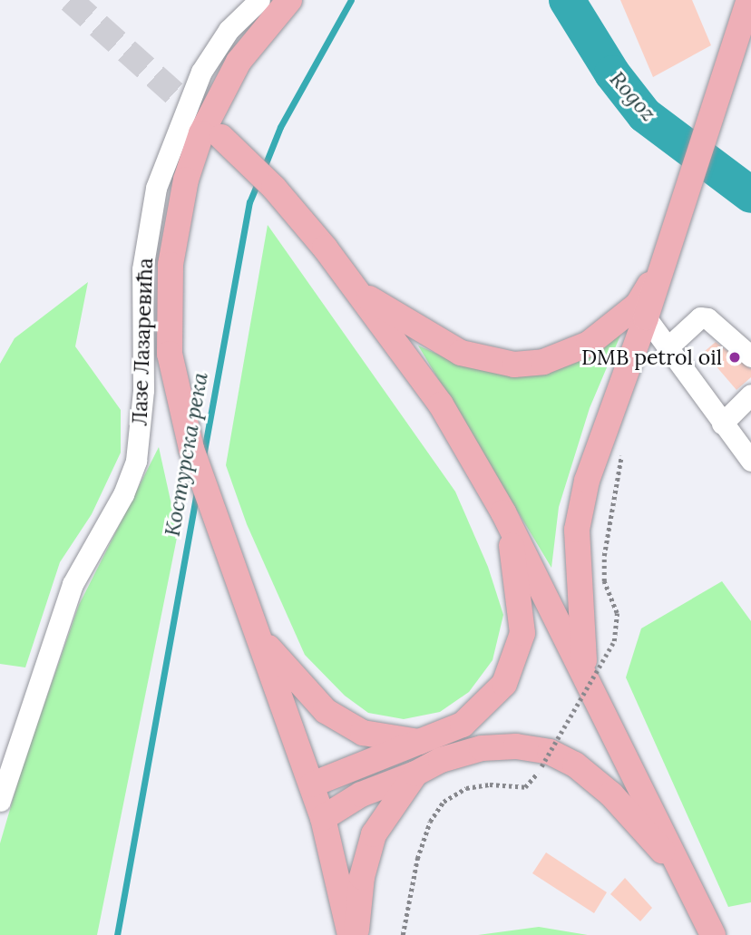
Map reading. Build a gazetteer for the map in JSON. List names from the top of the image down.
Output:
{
  "streets": {
    "street": ["Лазе Лазаревића"]
  },
  "water": ["Rogoz", "Костурска река"],
  "places": ["DMB petrol oil"]
}
